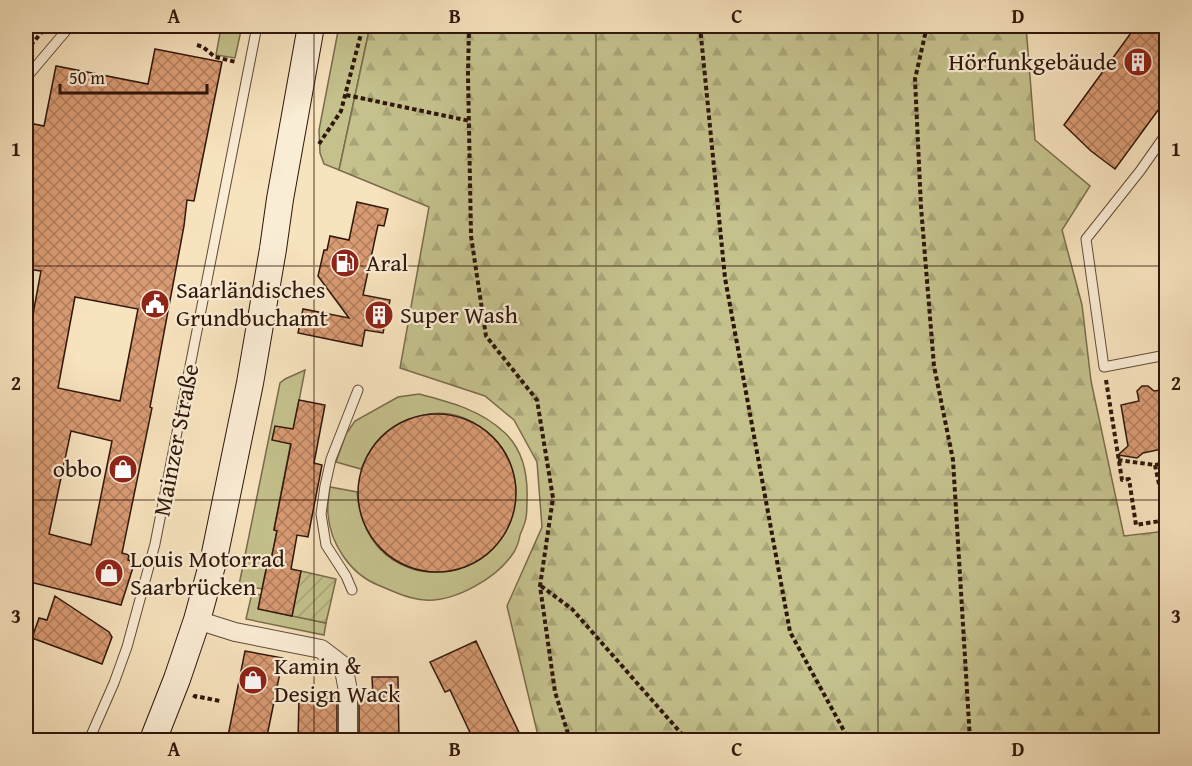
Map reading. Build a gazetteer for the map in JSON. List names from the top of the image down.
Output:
{
  "streets": {
    "lane": ["Mainzer Straße"]
  },
  "places": {
    "building": ["Hörfunkgebäude", "Super Wash"],
    "fuel station": ["Aral"],
    "public building": ["Saarländisches Grundbuchamt"],
    "shop": ["obbo", "Louis Motorrad Saarbrücken", "Kamin & Design Wack"]
  },
  "scale_bar": "50 m",
  "grid": {
    "columns": [
      "A",
      "B",
      "C",
      "D"
    ],
    "rows": ["1", "2", "3"]
  }
}
